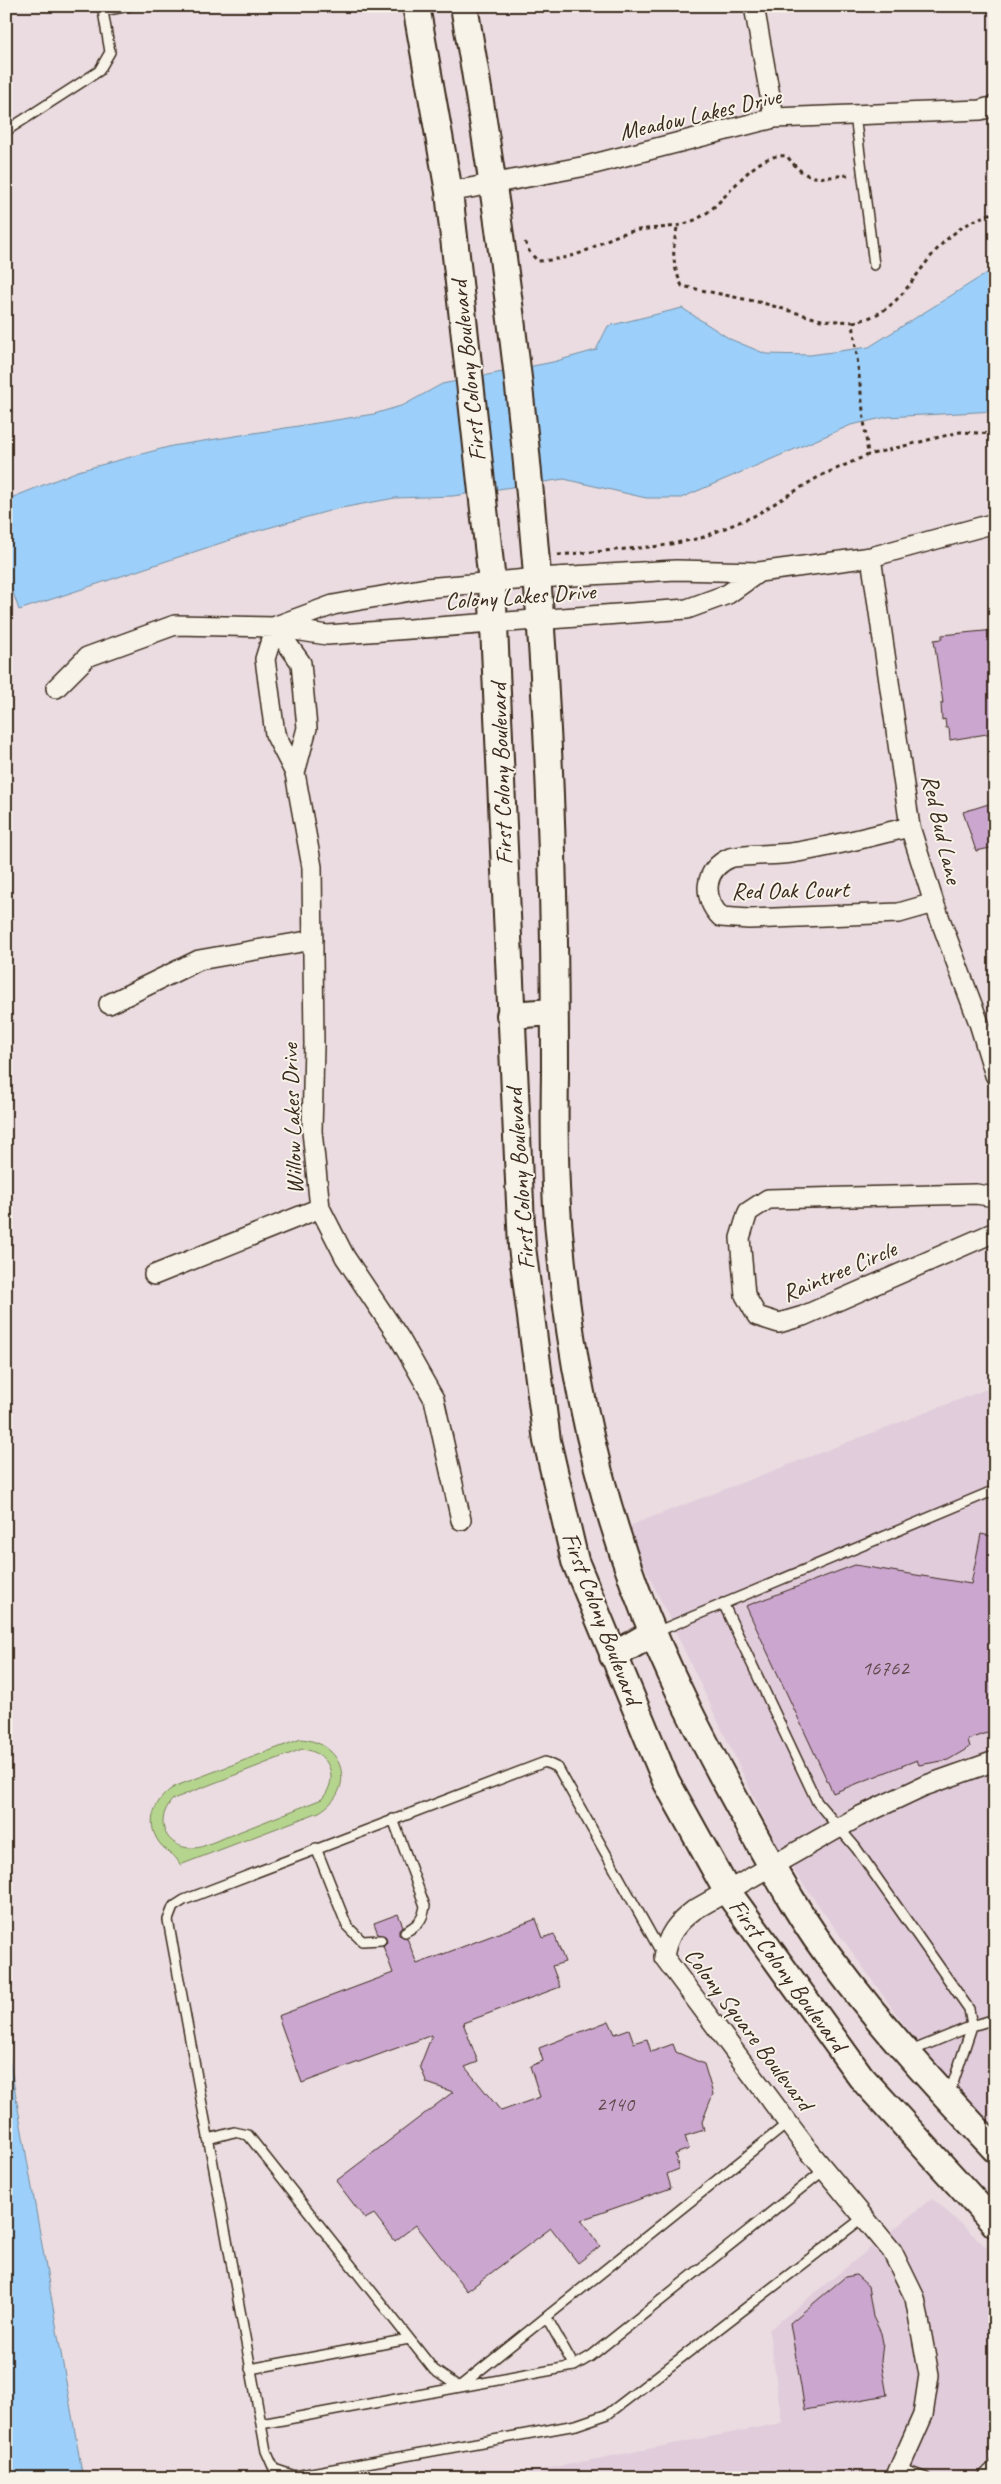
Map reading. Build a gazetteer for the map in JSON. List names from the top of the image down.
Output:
{
  "streets": {
    "main road": ["First Colony Boulevard"],
    "street": [
      "Meadow Lakes Drive",
      "Colony Lakes Drive",
      "Red Bud Lane",
      "Red Oak Court",
      "Willow Lakes Drive",
      "Raintree Circle",
      "Colony Square Boulevard"
    ]
  },
  "crossings": [
    ["Meadow Lakes Drive", "First Colony Boulevard"],
    ["First Colony Boulevard", "Colony Lakes Drive"],
    ["First Colony Boulevard", "Colony Square Boulevard"],
    ["Colony Lakes Drive", "Red Bud Lane"],
    ["Colony Lakes Drive", "Willow Lakes Drive"],
    ["Red Bud Lane", "Red Oak Court"]
  ],
  "house_numbers": ["16762", "2140"]
}
